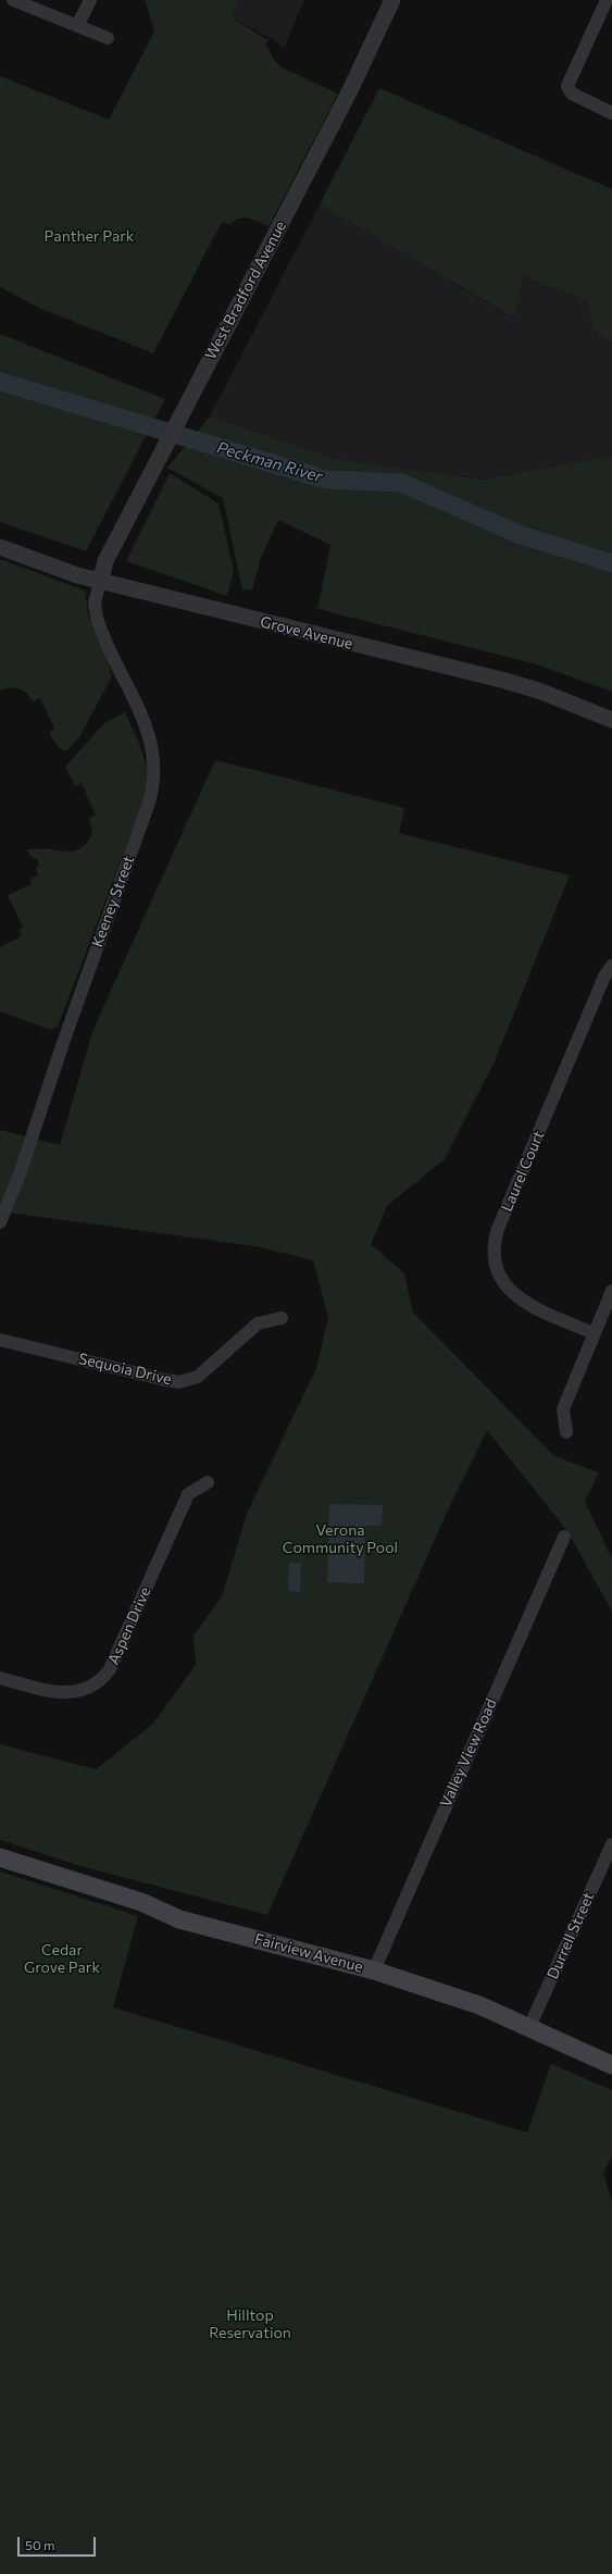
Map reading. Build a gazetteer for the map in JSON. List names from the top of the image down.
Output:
{
  "streets": {
    "main road": ["Fairview Avenue"],
    "street": [
      "West Bradford Avenue",
      "Grove Avenue",
      "Keeney Street",
      "Laurel Court",
      "Sequoia Drive",
      "Aspen Drive",
      "Valley View Road",
      "Durrell Street"
    ]
  },
  "crossings": [
    ["West Bradford Avenue", "Grove Avenue"],
    ["West Bradford Avenue", "Keeney Street"],
    ["Grove Avenue", "Keeney Street"],
    ["Valley View Road", "Fairview Avenue"],
    ["Durrell Street", "Fairview Avenue"]
  ],
  "water": ["Peckman River"],
  "parks": [
    "Panther Park",
    "Verona Community Pool",
    "Cedar Grove Park",
    "Hilltop Reservation"
  ],
  "scale_bar": "50 m"
}
